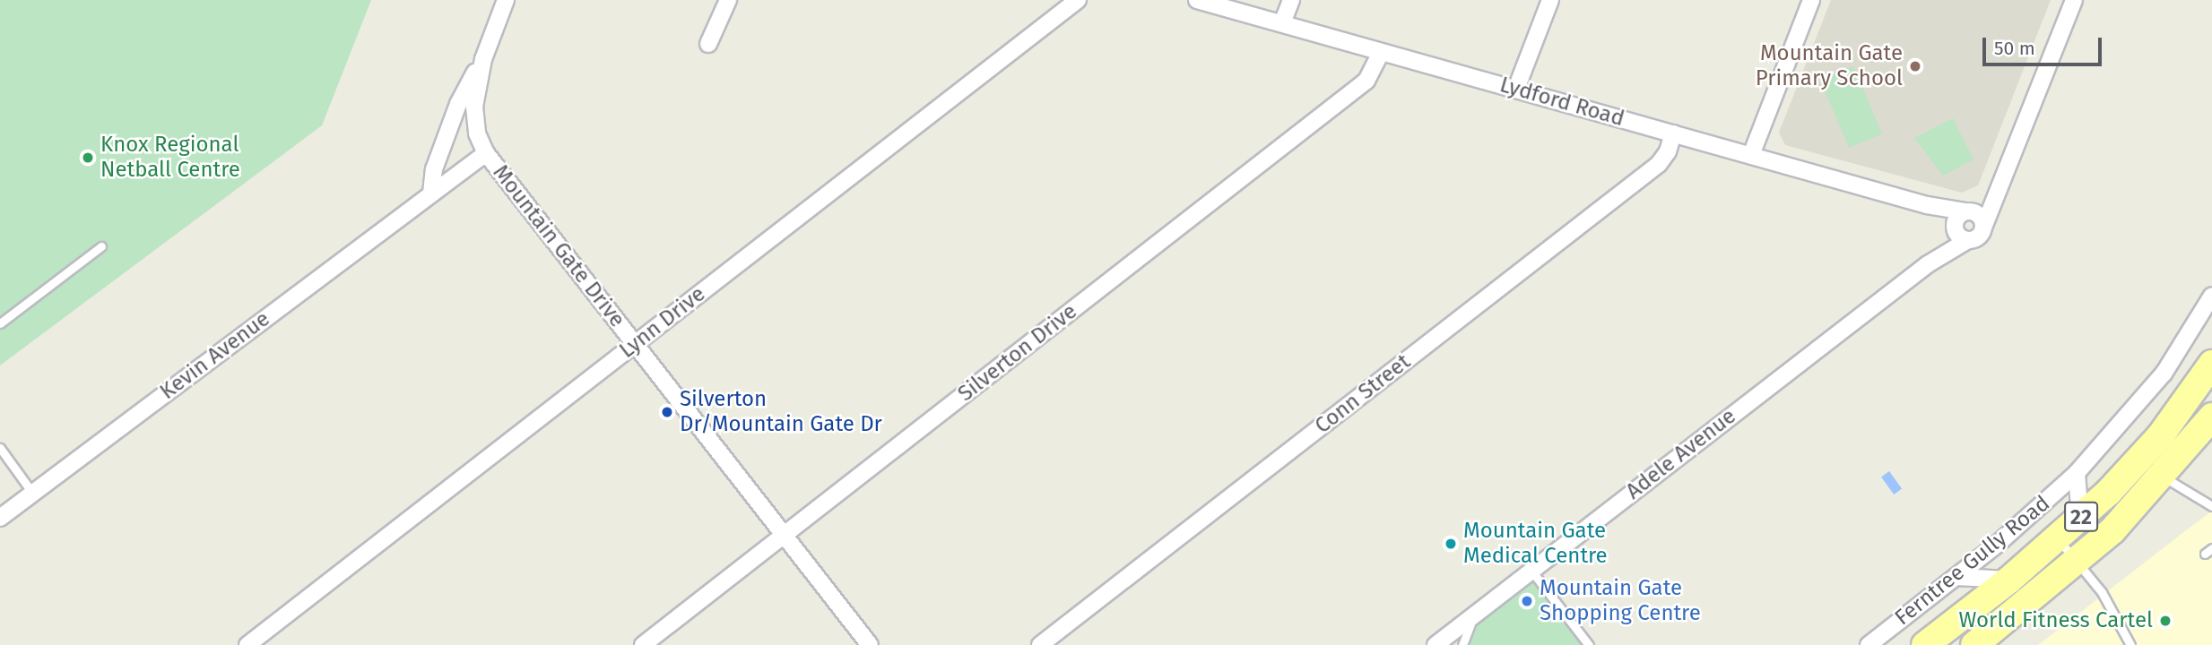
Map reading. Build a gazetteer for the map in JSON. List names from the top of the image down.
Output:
{
  "streets": {
    "main road": ["22", "Ferntree Gully Road"],
    "street": [
      "Lydford Road",
      "Mountain Gate Drive",
      "Lynn Drive",
      "Silverton Drive",
      "Kevin Avenue",
      "Conn Street",
      "Adele Avenue"
    ]
  },
  "crossings": [
    ["Lydford Road", "Silverton Drive"],
    ["Lydford Road", "Conn Street"],
    ["Lydford Road", "Adele Avenue"],
    ["Mountain Gate Drive", "Lynn Drive"],
    ["Mountain Gate Drive", "Silverton Drive"],
    ["Mountain Gate Drive", "Kevin Avenue"]
  ],
  "places": [
    "Mountain Gate Primary School",
    "Knox Regional Netball Centre",
    "Silverton Dr/Mountain Gate Dr",
    "Mountain Gate Medical Centre",
    "Mountain Gate Shopping Centre",
    "World Fitness Cartel"
  ],
  "scale_bar": "50 m"
}
